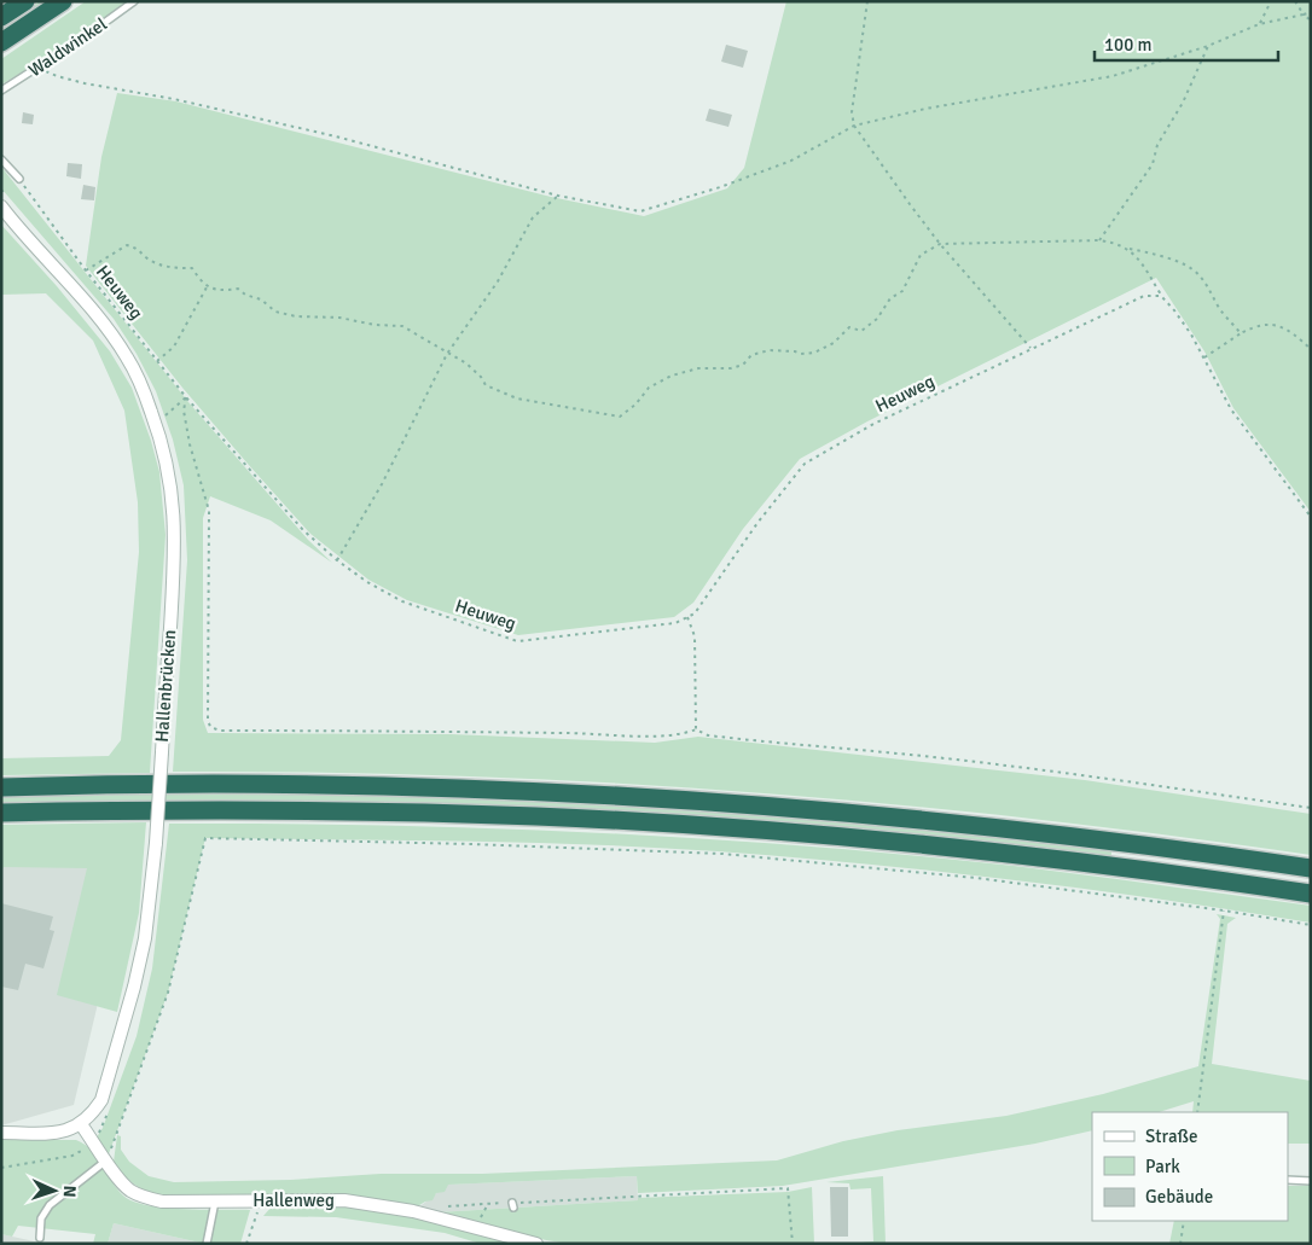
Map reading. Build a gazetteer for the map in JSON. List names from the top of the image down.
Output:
{
  "streets": {
    "street": ["Hallenbrücken", "Hallenweg"],
    "lane": ["Waldwinkel"],
    "path": ["Heuweg"]
  },
  "crossings": [
    ["Hallenbrücken", "Hallenweg"]
  ],
  "legend": ["Straße", "Park", "Gebäude"],
  "scale_bar": "100 m",
  "north": "right"
}
